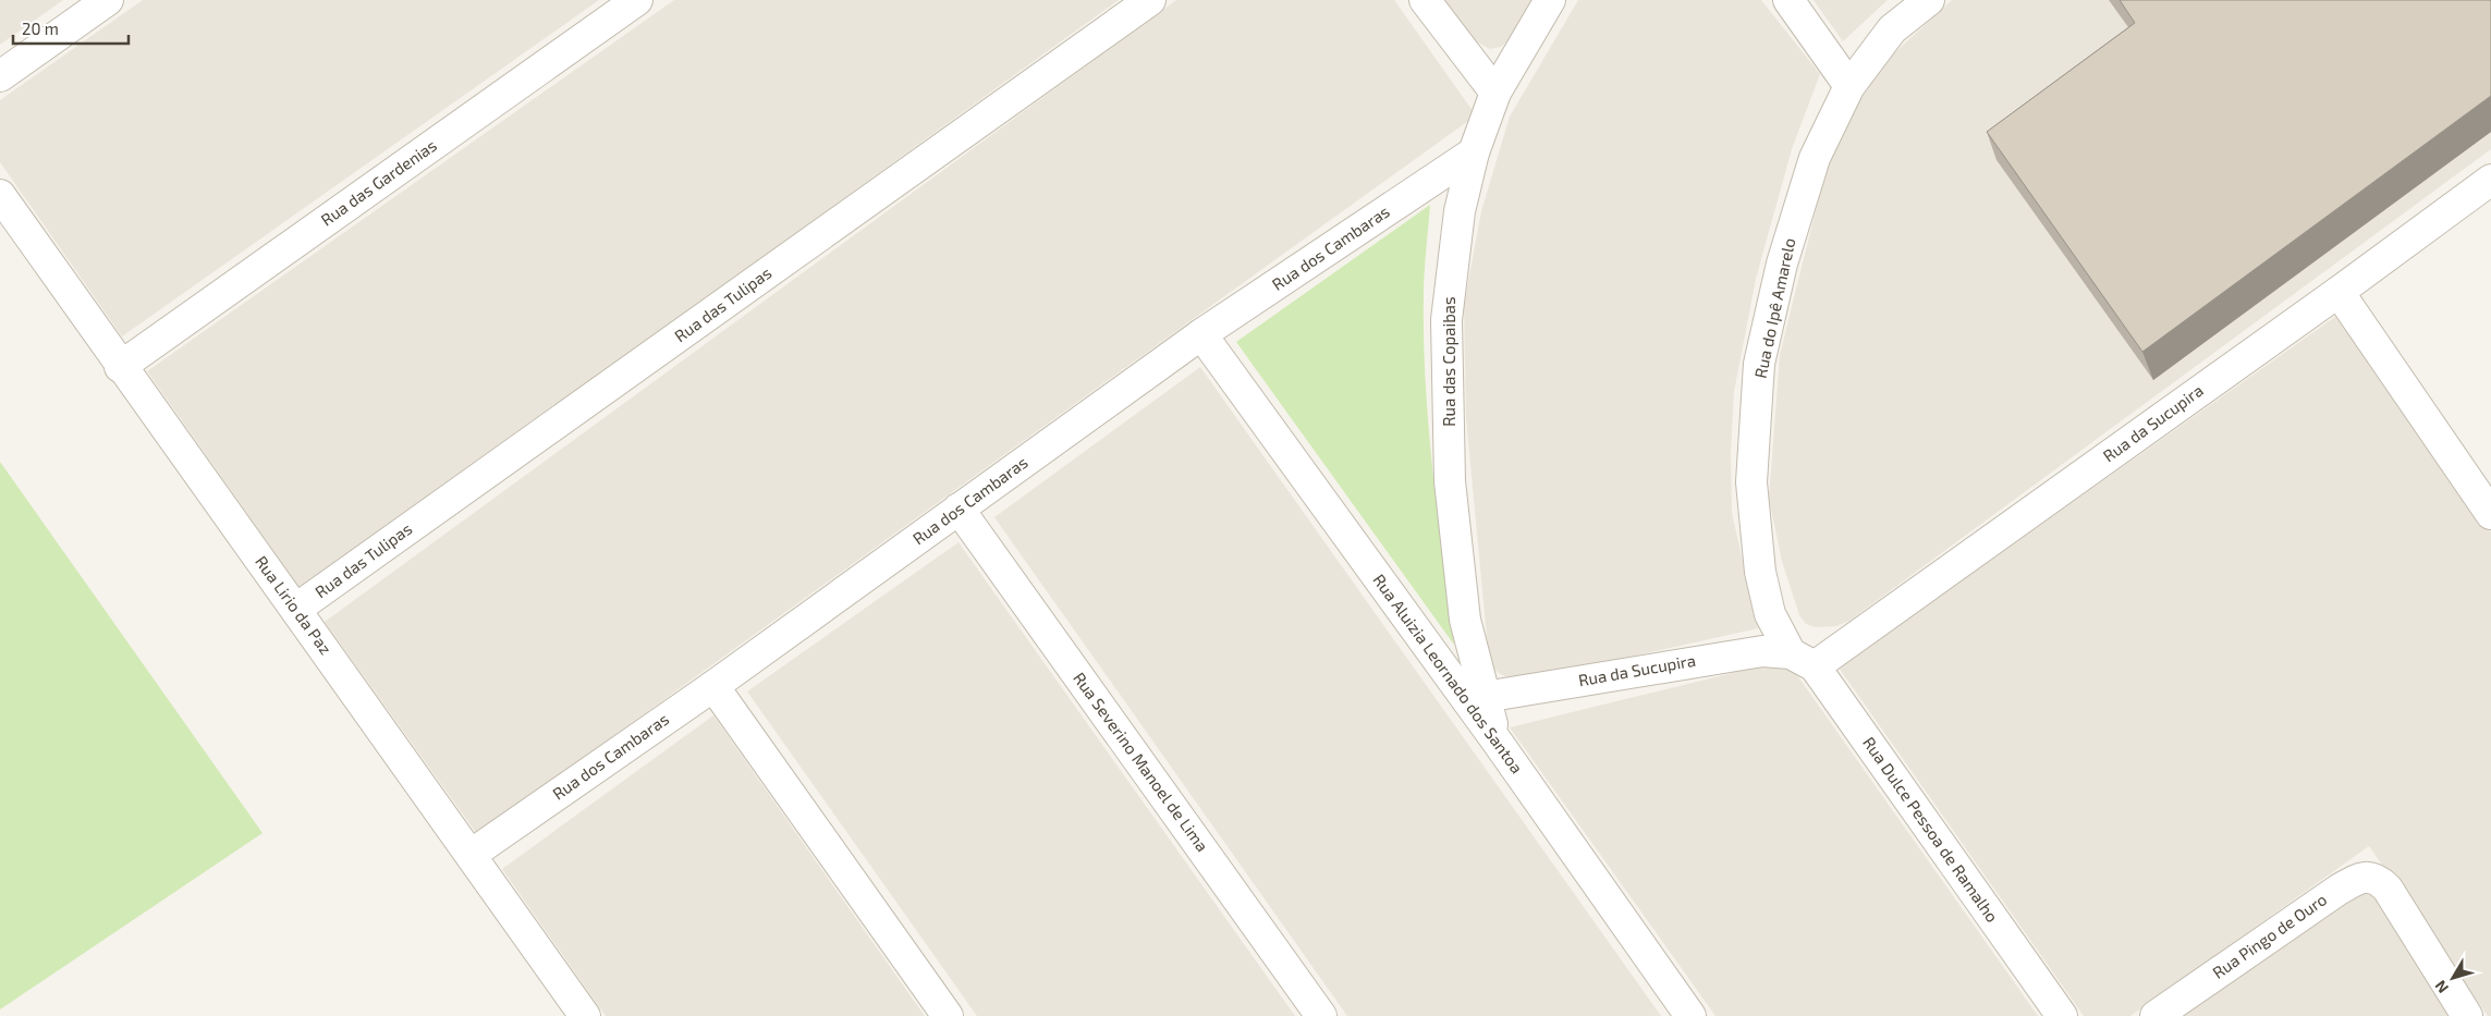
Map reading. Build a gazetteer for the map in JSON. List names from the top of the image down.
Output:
{
  "streets": {
    "street": [
      "Rua das Gardenias",
      "Rua dos Cambaras",
      "Rua das Tulipas",
      "Rua do Ipê Amarelo",
      "Rua das Copaibas",
      "Rua da Sucupira",
      "Rua Lirio da Paz",
      "Rua Aluizia Leornado dos Santoa",
      "Rua Severino Manoel de Lima",
      "Rua Dulce Pessoa de Ramalho",
      "Rua Pingo de Ouro"
    ]
  },
  "crossings": [
    ["Rua das Gardenias", "Rua Lirio da Paz"],
    ["Rua dos Cambaras", "Rua das Copaibas"],
    ["Rua dos Cambaras", "Rua Lirio da Paz"],
    ["Rua dos Cambaras", "Rua Aluizia Leornado dos Santoa"],
    ["Rua dos Cambaras", "Rua Severino Manoel de Lima"],
    ["Rua das Tulipas", "Rua Lirio da Paz"],
    ["Rua do Ipê Amarelo", "Rua da Sucupira"],
    ["Rua do Ipê Amarelo", "Rua Dulce Pessoa de Ramalho"],
    ["Rua das Copaibas", "Rua da Sucupira"],
    ["Rua das Copaibas", "Rua Aluizia Leornado dos Santoa"],
    ["Rua da Sucupira", "Rua Dulce Pessoa de Ramalho"]
  ],
  "scale_bar": "20 m",
  "north": "bottom left"
}
